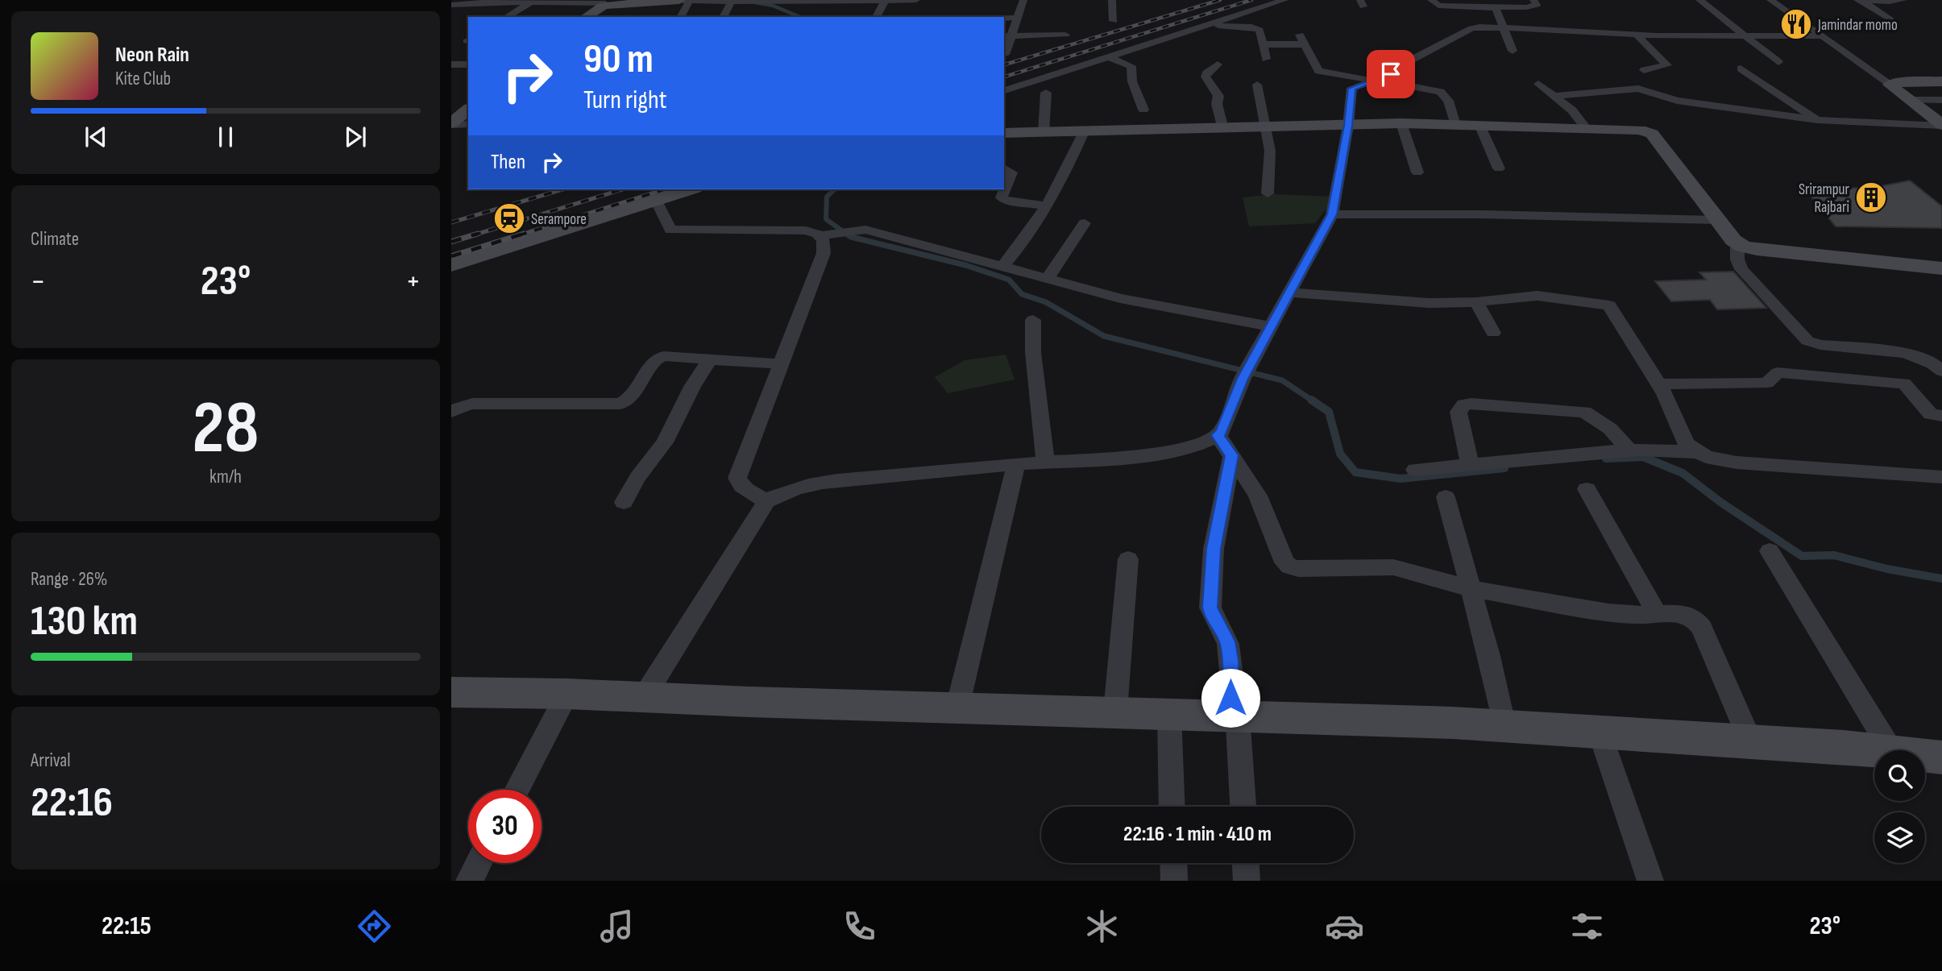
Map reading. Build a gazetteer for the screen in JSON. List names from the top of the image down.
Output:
{
  "places": {
    "restaurant": ["Jamindar momo"],
    "building": ["Srirampur Rajbari"],
    "station": ["Serampore"]
  },
  "page": {
    "turn": ["90 m", "Turn right"],
    "song": ["Neon Rain", "Kite Club"],
    "then": "Then",
    "tile": [
      "Climate",
      ["28", "km/h"],
      ["Range · 26%", "130 km"],
      ["Arrival", "22:16"]
    ],
    "heat": ["−", "23°", "+"],
    "limit": "30",
    "trip": "22:16 · 1 min · 410 m",
    "tabs": ["22:15", "23°"]
  }
}
